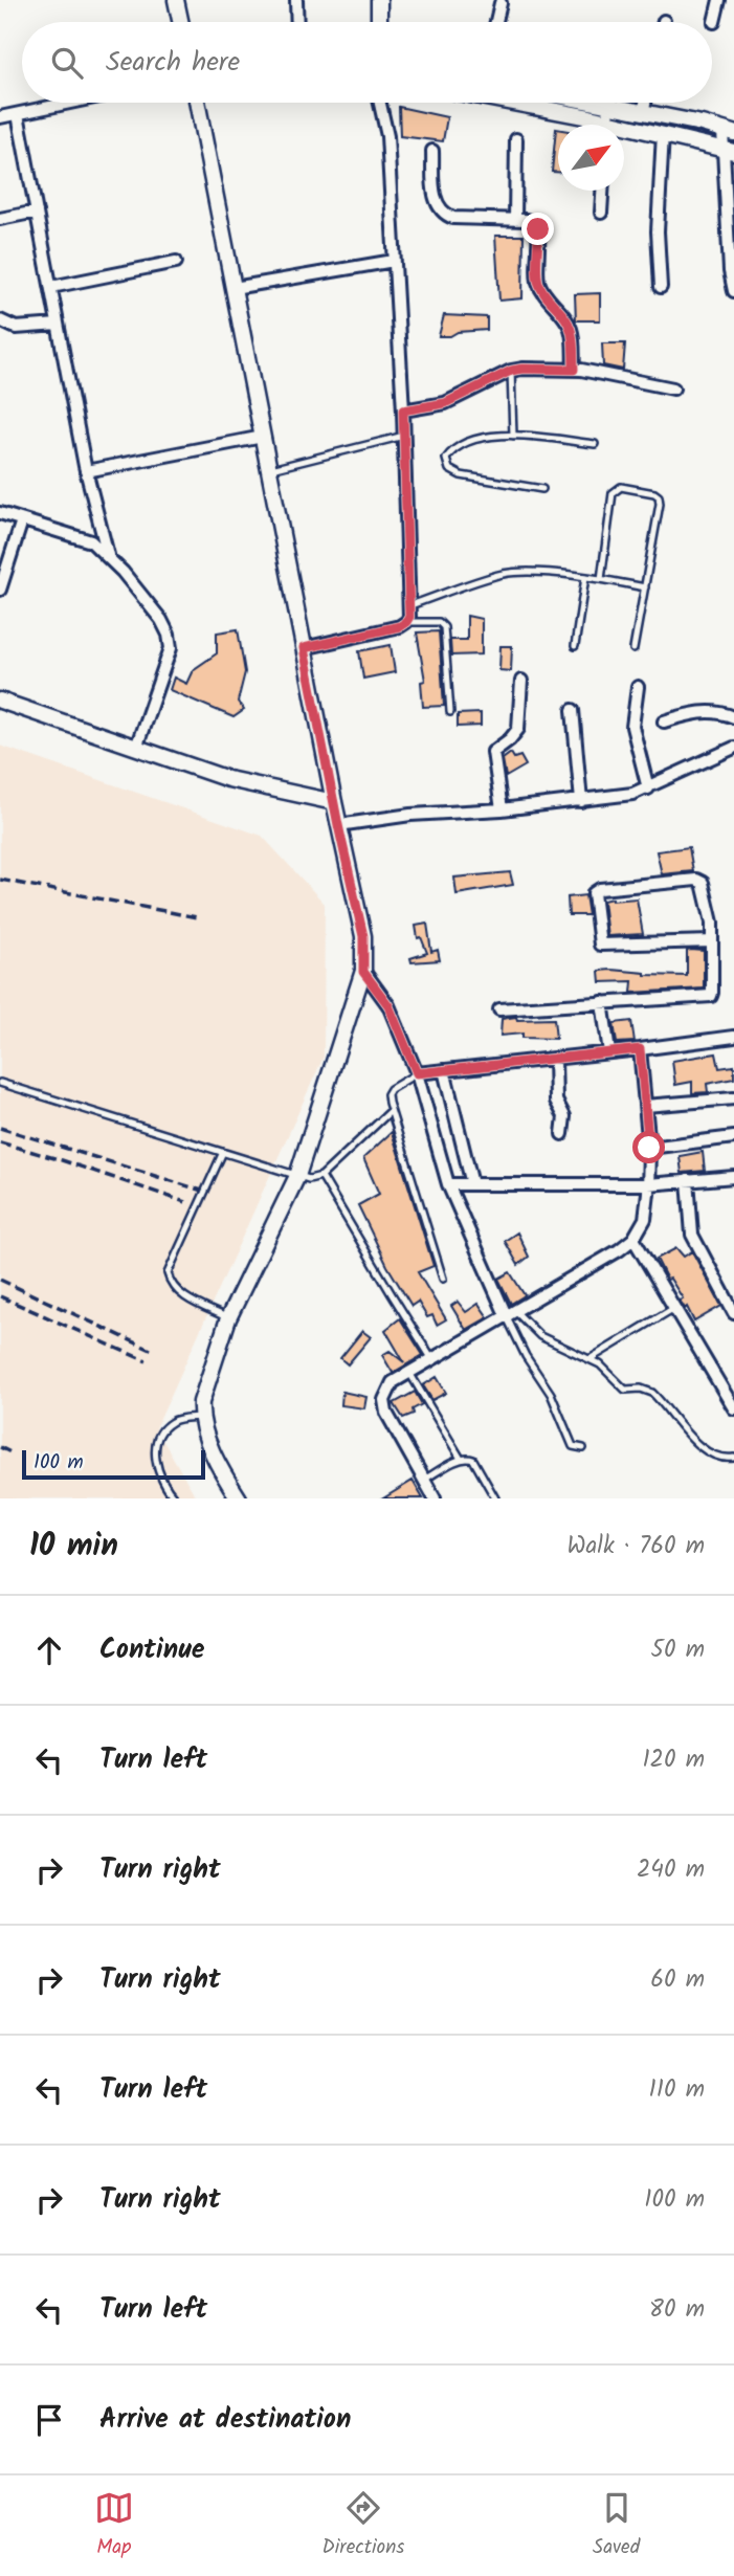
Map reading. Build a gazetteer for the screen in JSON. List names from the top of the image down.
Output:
{
  "scale_bar": "100 m",
  "north": "top right",
  "page": {
    "search": "Search here",
    "scale": "100 m",
    "heading": ["10 min", "Walk · 760 m"],
    "list": [
      ["Continue", "50 m"],
      ["Turn left", "120 m"],
      ["Turn right", "240 m"],
      ["Turn right", "60 m"],
      ["Turn left", "110 m"],
      ["Turn right", "100 m"],
      ["Turn left", "80 m"],
      "Arrive at destination"
    ],
    "nav": ["Map", "Directions", "Saved"]
  }
}
